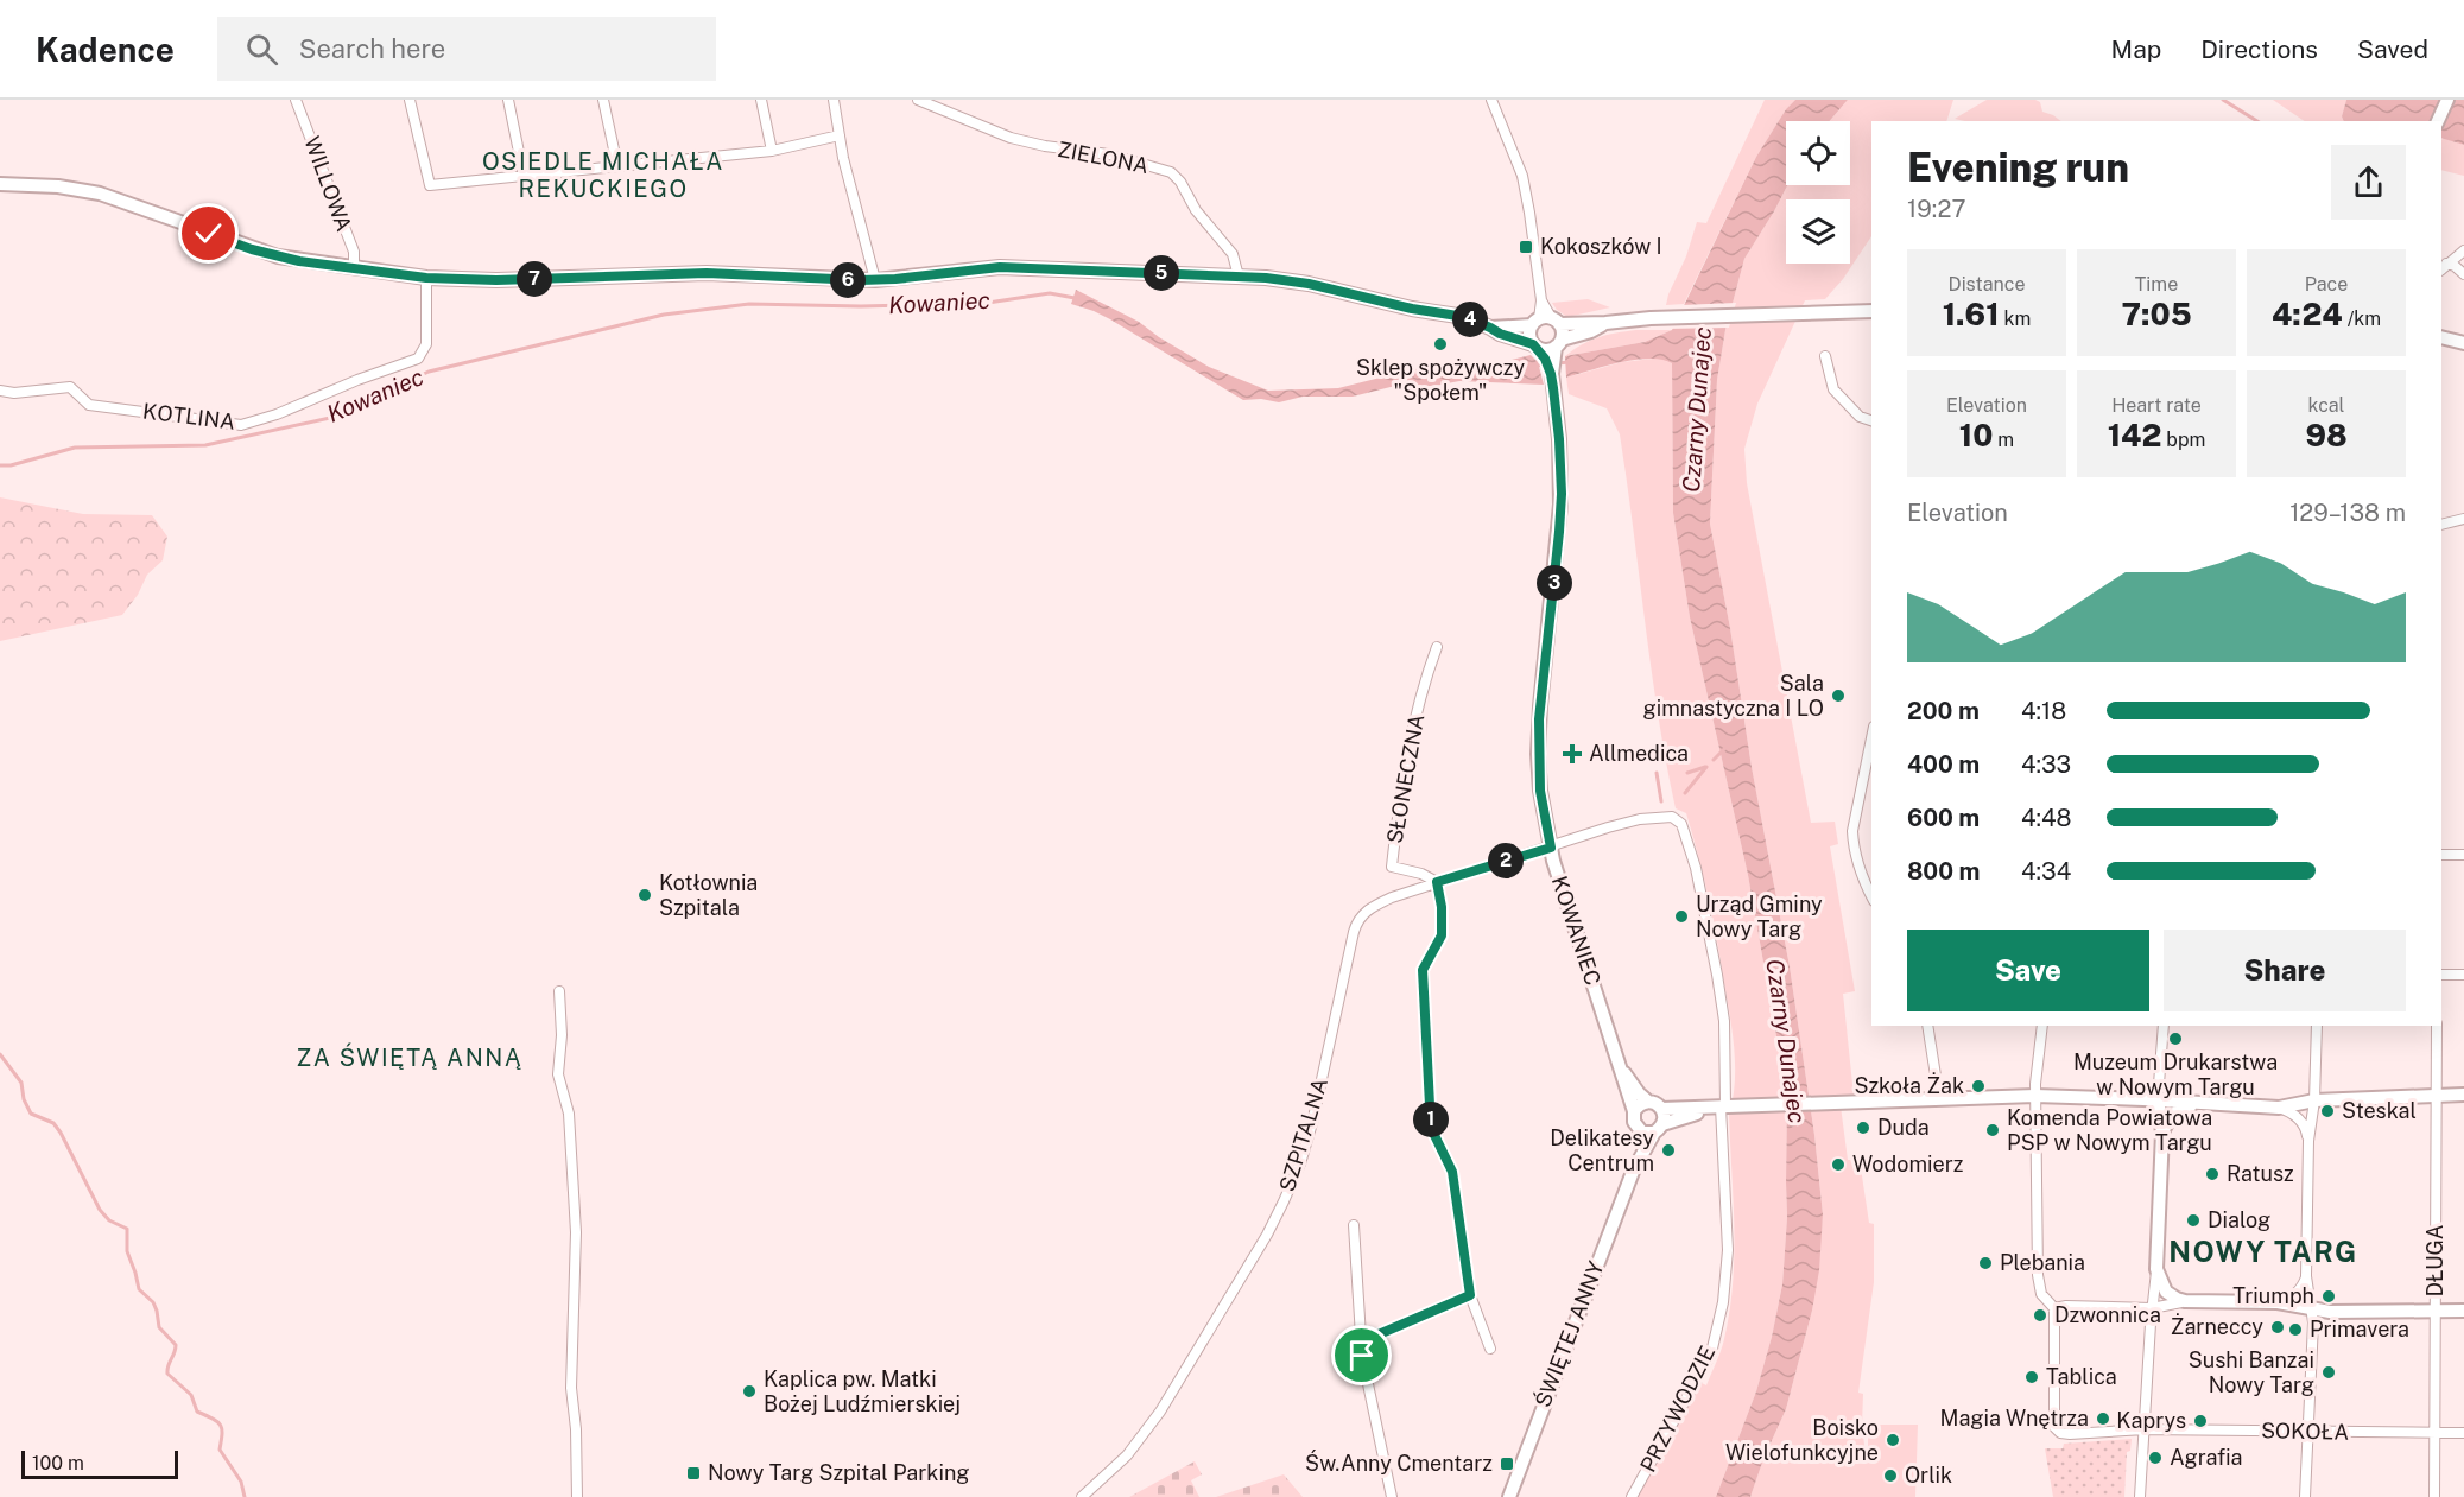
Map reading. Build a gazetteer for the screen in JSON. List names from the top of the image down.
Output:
{
  "streets": {
    "street": [
      "ZIELONA",
      "WILLOWA",
      "KOTLINA",
      "SŁONECZNA",
      "KOWANIEC",
      "SZPITALNA",
      "DŁUGA",
      "ŚWIĘTEJ ANNY",
      "PRZYWODZIE",
      "SOKOŁA"
    ]
  },
  "crossings": [
    ["SŁONECZNA", "SZPITALNA"],
    ["KOWANIEC", "SZPITALNA"],
    ["KOWANIEC", "ŚWIĘTEJ ANNY"],
    ["KOWANIEC", "PRZYWODZIE"],
    ["SZPITALNA", "PRZYWODZIE"],
    ["DŁUGA", "SOKOŁA"]
  ],
  "districts": ["OSIEDLE MICHAŁA REKUCKIEGO", "ZA ŚWIĘTĄ ANNĄ", "NOWY TARG"],
  "water": ["Kowaniec", "Czarny Dunajec"],
  "places": {
    "transit": ["Kokoszków I", "Św.Anny Cmentarz", "Nowy Targ Szpital Parking"],
    "other": [
      "Sklep spożywczy \"Społem\"",
      "Sala gimnastyczna I LO",
      "Kotłownia Szpitala",
      "Urząd Gminy Nowy Targ",
      "Muzeum Drukarstwa w Nowym Targu",
      "Szkoła Żak",
      "Steskal",
      "Duda",
      "Komenda Powiatowa PSP w Nowym Targu",
      "Delikatesy Centrum",
      "Wodomierz",
      "Ratusz",
      "Dialog",
      "Plebania",
      "Triumph",
      "Dzwonnica",
      "Żarneccy",
      "Primavera",
      "Sushi Banzai Nowy Targ",
      "Tablica",
      "Kaplica pw. Matki Bożej Ludźmierskiej",
      "Magia Wnętrza",
      "Kaprys",
      "Boisko Wielofunkcyjne",
      "Agrafia",
      "Orlik"
    ],
    "health": ["Allmedica"]
  },
  "scale_bar": "100 m",
  "page": {
    "header": "Kadence",
    "search": "Search here",
    "nav": ["Map", "Directions", "Saved"],
    "heading": ["Evening run", "19:27"],
    "stats": [
      ["Distance", "1.61 km"],
      ["Time", "7:05"],
      ["Pace", "4:24 /km"],
      ["Elevation", "10 m"],
      ["Heart rate", "142 bpm"],
      ["kcal", "98"]
    ],
    "pins": [
      "5",
      "7",
      "6",
      "4",
      "3",
      "2",
      "1"
    ],
    "chart": ["Elevation", "129–138 m"],
    "list": [
      {
        "name": "200 m",
        "note": "4:18"
      },
      {
        "name": "400 m",
        "note": "4:33"
      },
      {
        "name": "600 m",
        "note": "4:48"
      },
      {
        "name": "800 m",
        "note": "4:34"
      }
    ],
    "buttons": ["Save", "Share"],
    "scale": "100 m"
  }
}
